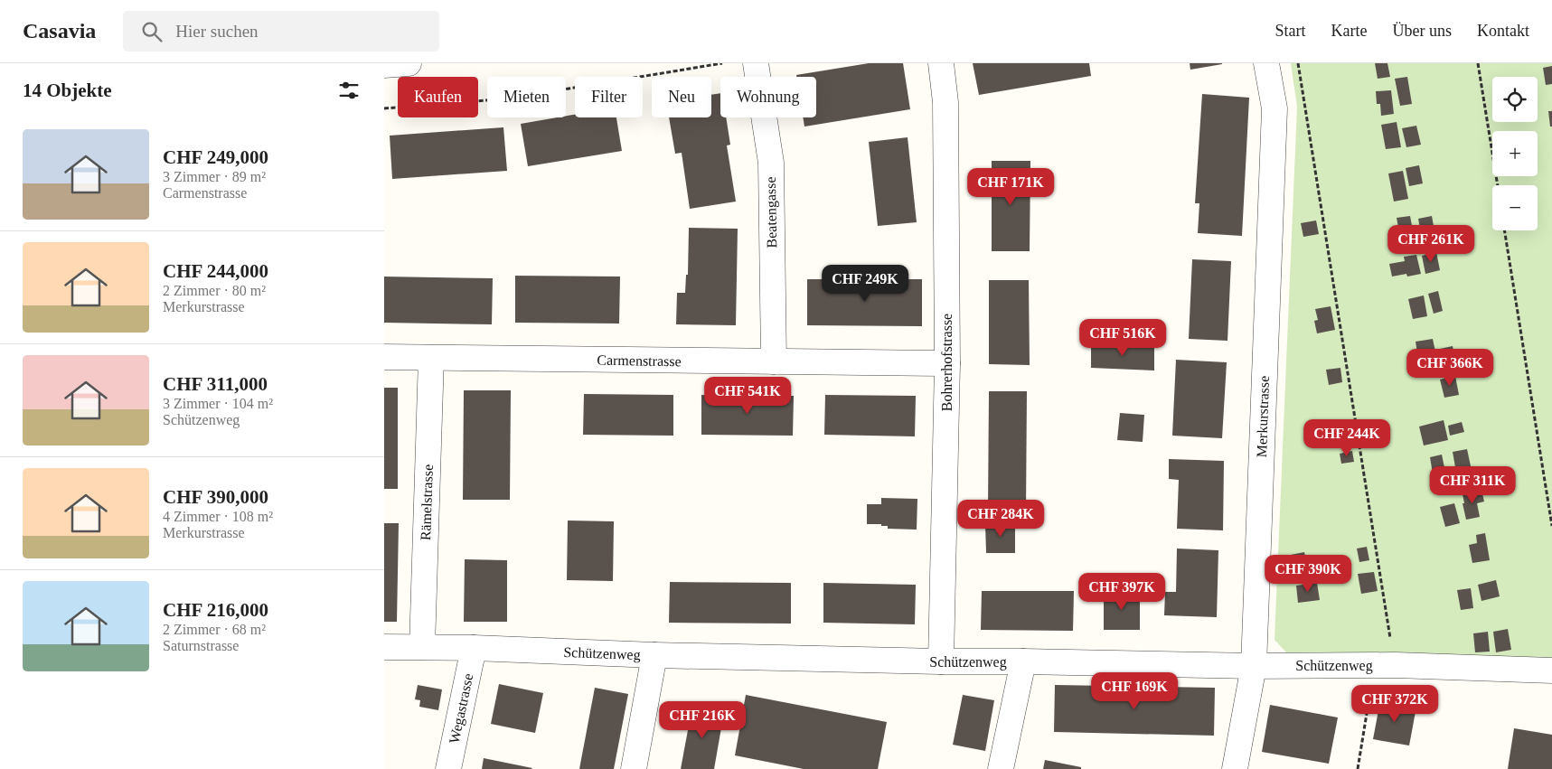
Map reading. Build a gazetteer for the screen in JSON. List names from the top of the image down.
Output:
{
  "streets": {
    "street": [
      "Beatengasse",
      "Carmenstrasse",
      "Bohrerhofstrasse",
      "Merkurstrasse",
      "Rämelstrasse",
      "Schützenweg",
      "Wegastrasse"
    ]
  },
  "crossings": [
    ["Beatengasse", "Carmenstrasse"],
    ["Carmenstrasse", "Bohrerhofstrasse"],
    ["Carmenstrasse", "Rämelstrasse"],
    ["Bohrerhofstrasse", "Schützenweg"],
    ["Merkurstrasse", "Schützenweg"],
    ["Rämelstrasse", "Schützenweg"],
    ["Schützenweg", "Wegastrasse"]
  ],
  "page": {
    "header": "Casavia",
    "search": "Hier suchen",
    "nav": [
      "Start",
      "Karte",
      "Über uns",
      "Kontakt"
    ],
    "heading": "14 Objekte",
    "map_buttons": ["+", "−"],
    "chip": [
      "Kaufen",
      "Mieten",
      "Filter",
      "Neu",
      "Wohnung"
    ],
    "list": [
      {
        "name": "CHF 249,000",
        "note": "3 Zimmer · 89 m² · Carmenstrasse"
      },
      {
        "name": "CHF 244,000",
        "note": "2 Zimmer · 80 m² · Merkurstrasse"
      },
      {
        "name": "CHF 311,000",
        "note": "3 Zimmer · 104 m² · Schützenweg"
      },
      {
        "name": "CHF 390,000",
        "note": "4 Zimmer · 108 m² · Merkurstrasse"
      },
      {
        "name": "CHF 216,000",
        "note": "2 Zimmer · 68 m² · Saturnstrasse"
      }
    ],
    "price": [
      "CHF 171K",
      "CHF 261K",
      "CHF 249K",
      "CHF 516K",
      "CHF 366K",
      "CHF 541K",
      "CHF 244K",
      "CHF 311K",
      "CHF 284K",
      "CHF 390K",
      "CHF 397K",
      "CHF 169K",
      "CHF 372K",
      "CHF 216K"
    ]
  }
}
